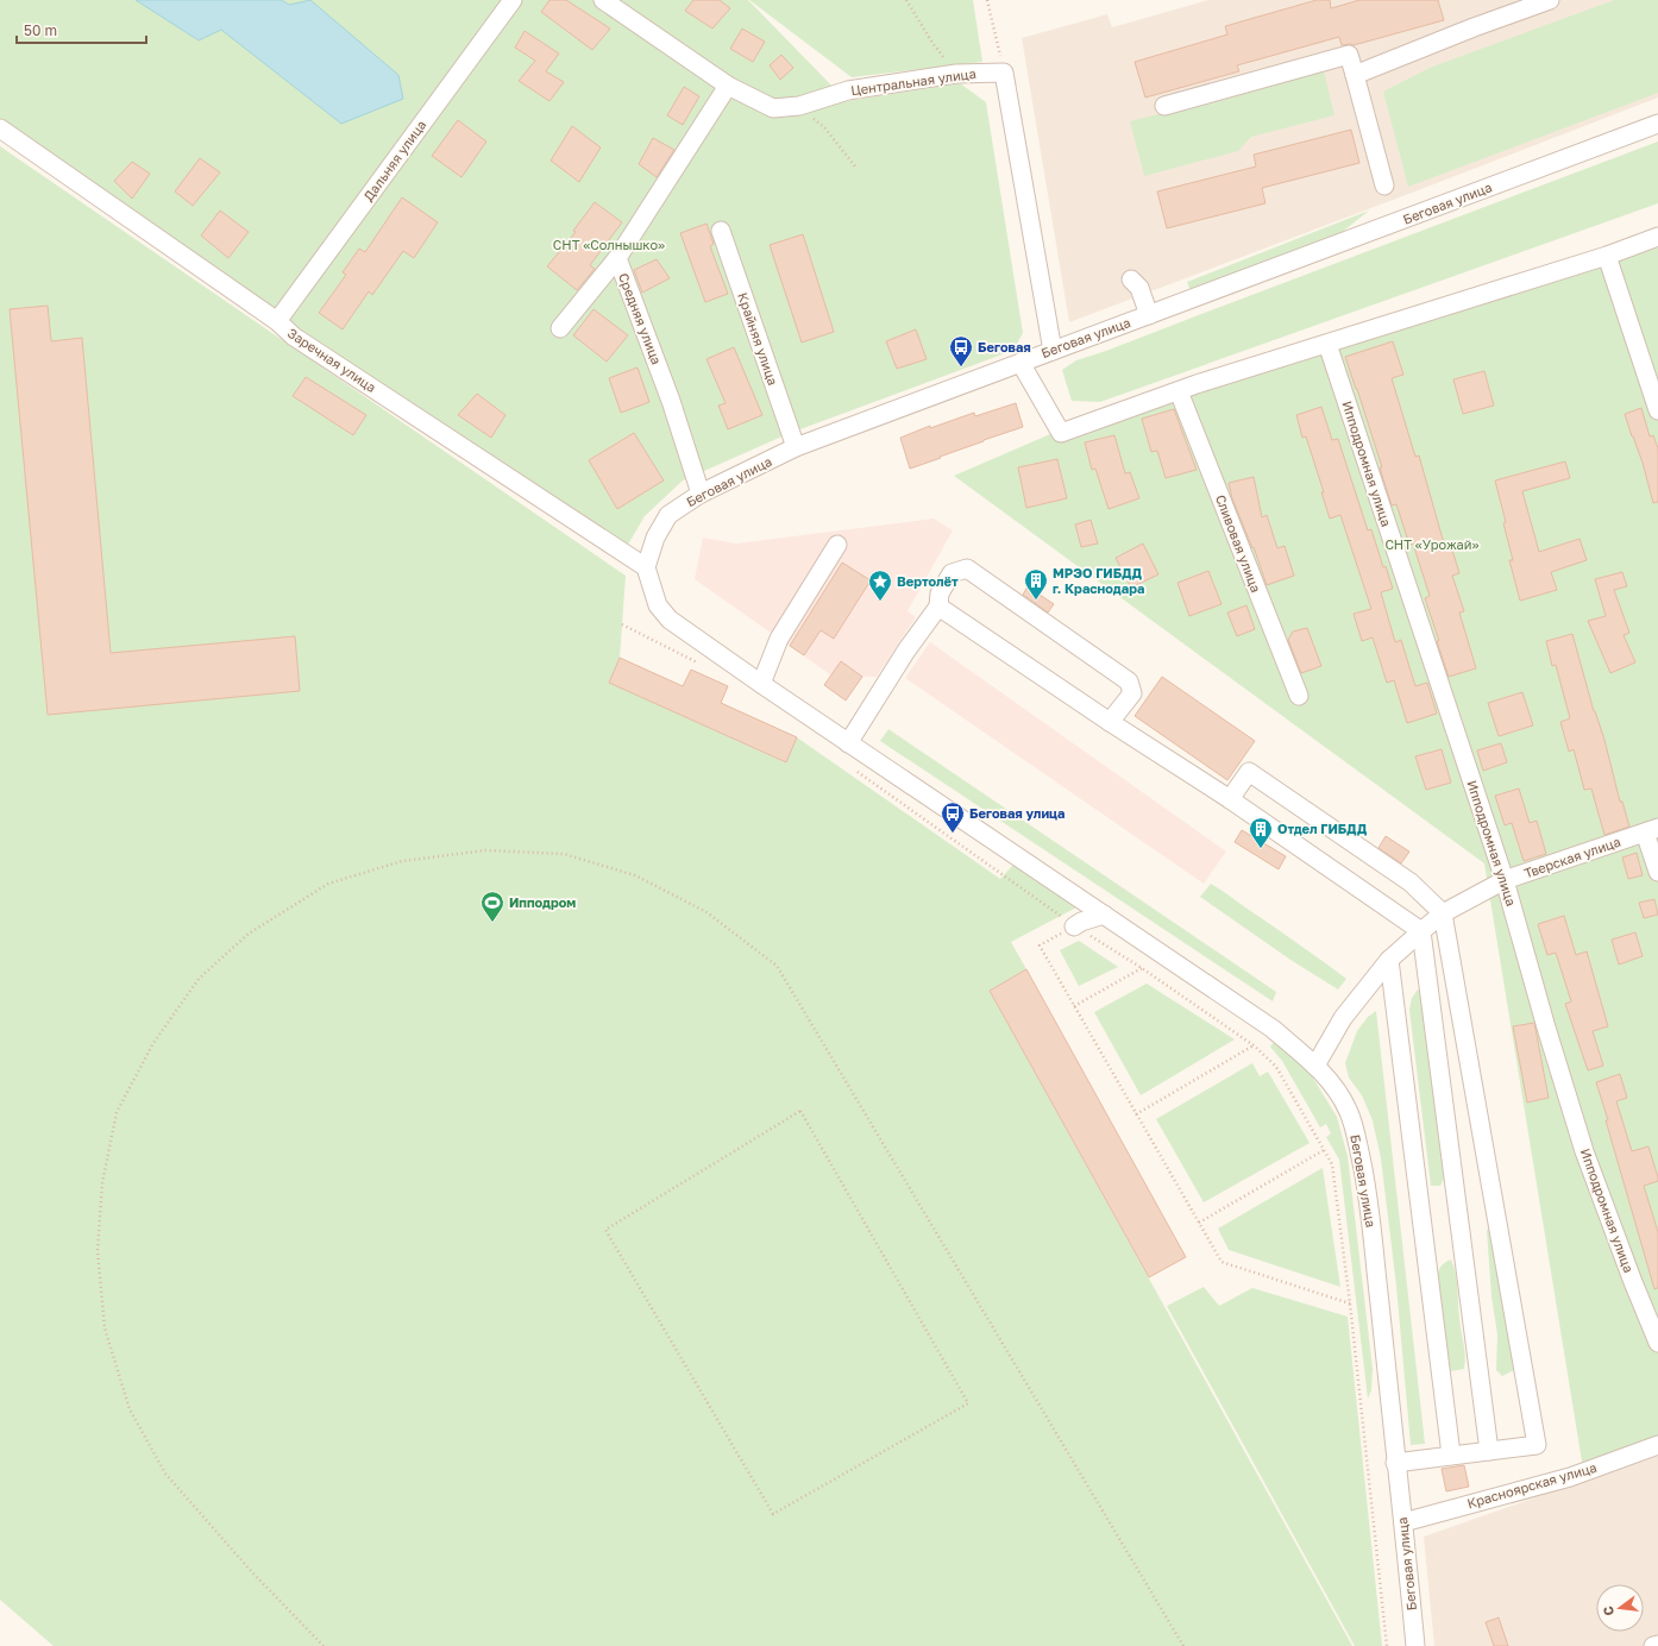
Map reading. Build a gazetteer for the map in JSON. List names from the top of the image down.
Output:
{
  "streets": {
    "street": [
      "Центральная улица",
      "Дальняя улица",
      "Беговая улица",
      "Средняя улица",
      "Крайняя улица",
      "Заречная улица",
      "Ипподромная улица",
      "Сливовая улица",
      "Тверская улица",
      "Красноярская улица"
    ]
  },
  "crossings": [
    ["Центральная улица", "Средняя улица"],
    ["Дальняя улица", "Заречная улица"],
    ["Беговая улица", "Средняя улица"],
    ["Беговая улица", "Крайняя улица"],
    ["Беговая улица", "Заречная улица"],
    ["Беговая улица", "Тверская улица"],
    ["Беговая улица", "Красноярская улица"],
    ["Ипподромная улица", "Тверская улица"]
  ],
  "parks": ["СНТ «Солнышко»", "СНТ «Урожай»"],
  "places": {
    "bus stop": ["Беговая", "Беговая улица"],
    "building": ["МРЭО ГИБДД г. Краснодара", "Отдел ГИБДД"],
    "place": ["Вертолёт"],
    "sports": ["Ипподром"]
  },
  "scale_bar": "50 m",
  "north": "left"
}
